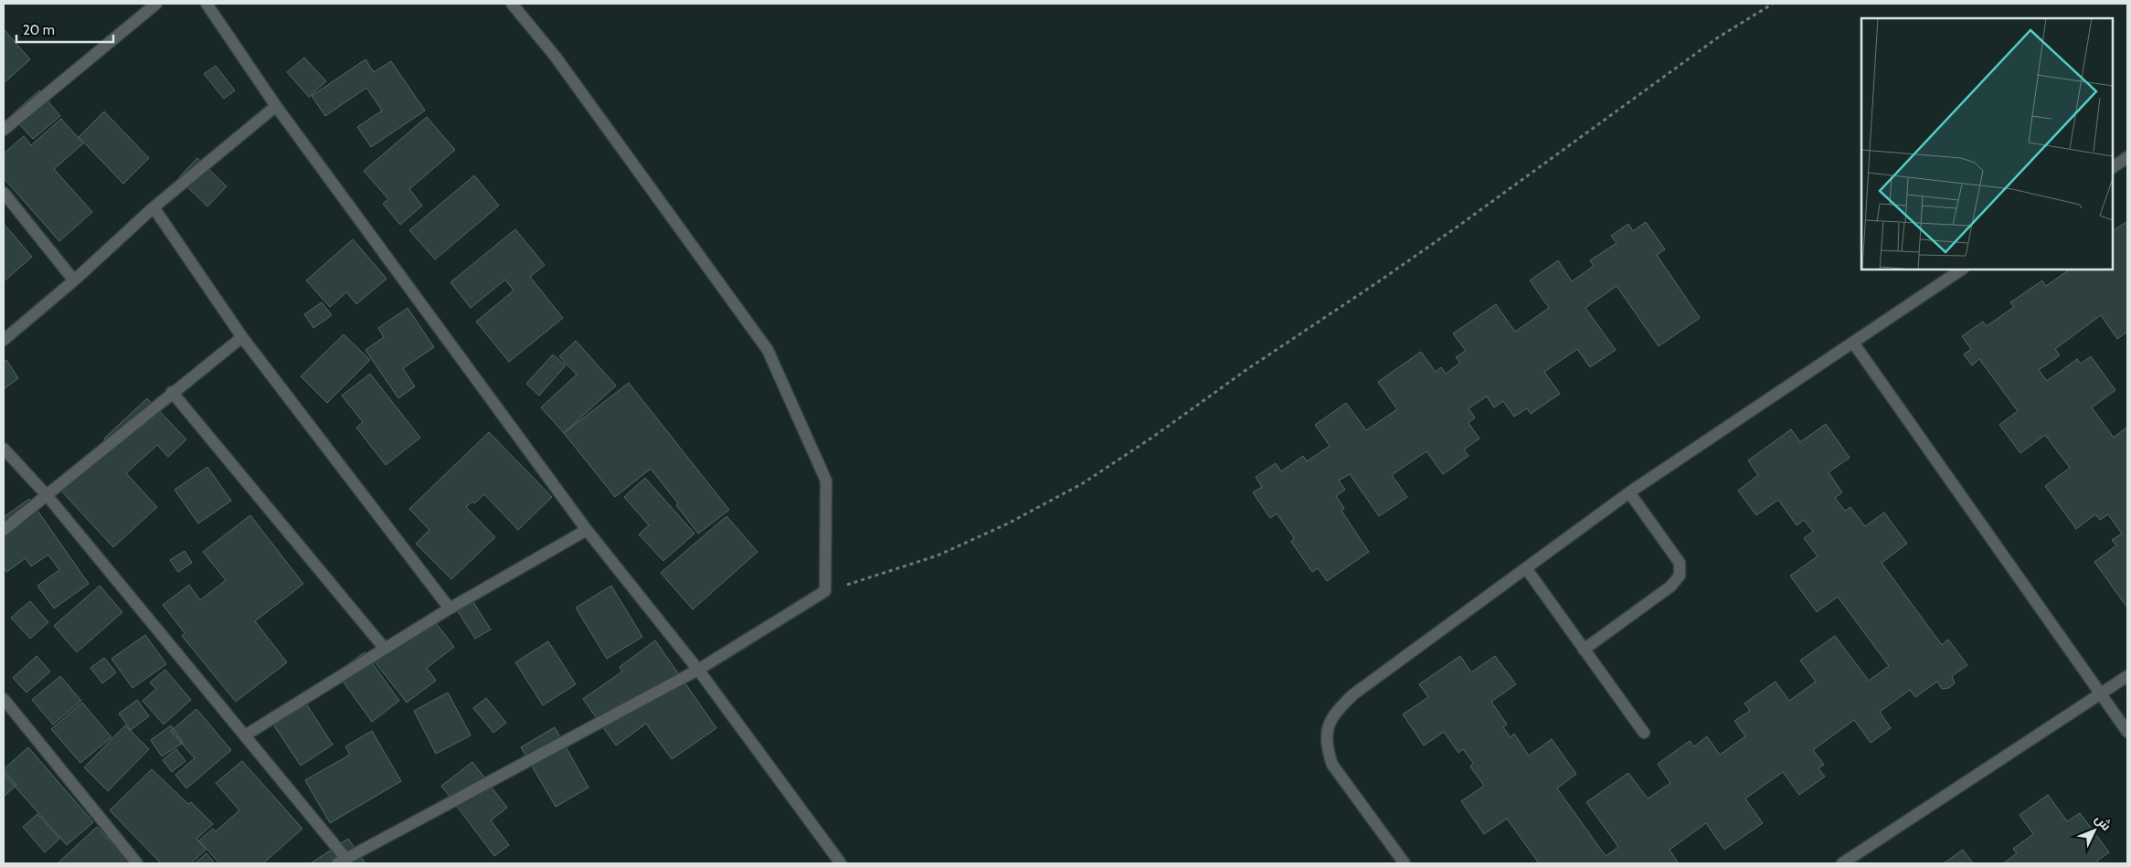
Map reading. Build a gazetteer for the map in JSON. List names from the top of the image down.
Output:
{
  "scale_bar": "20 m",
  "north": "top right"
}
